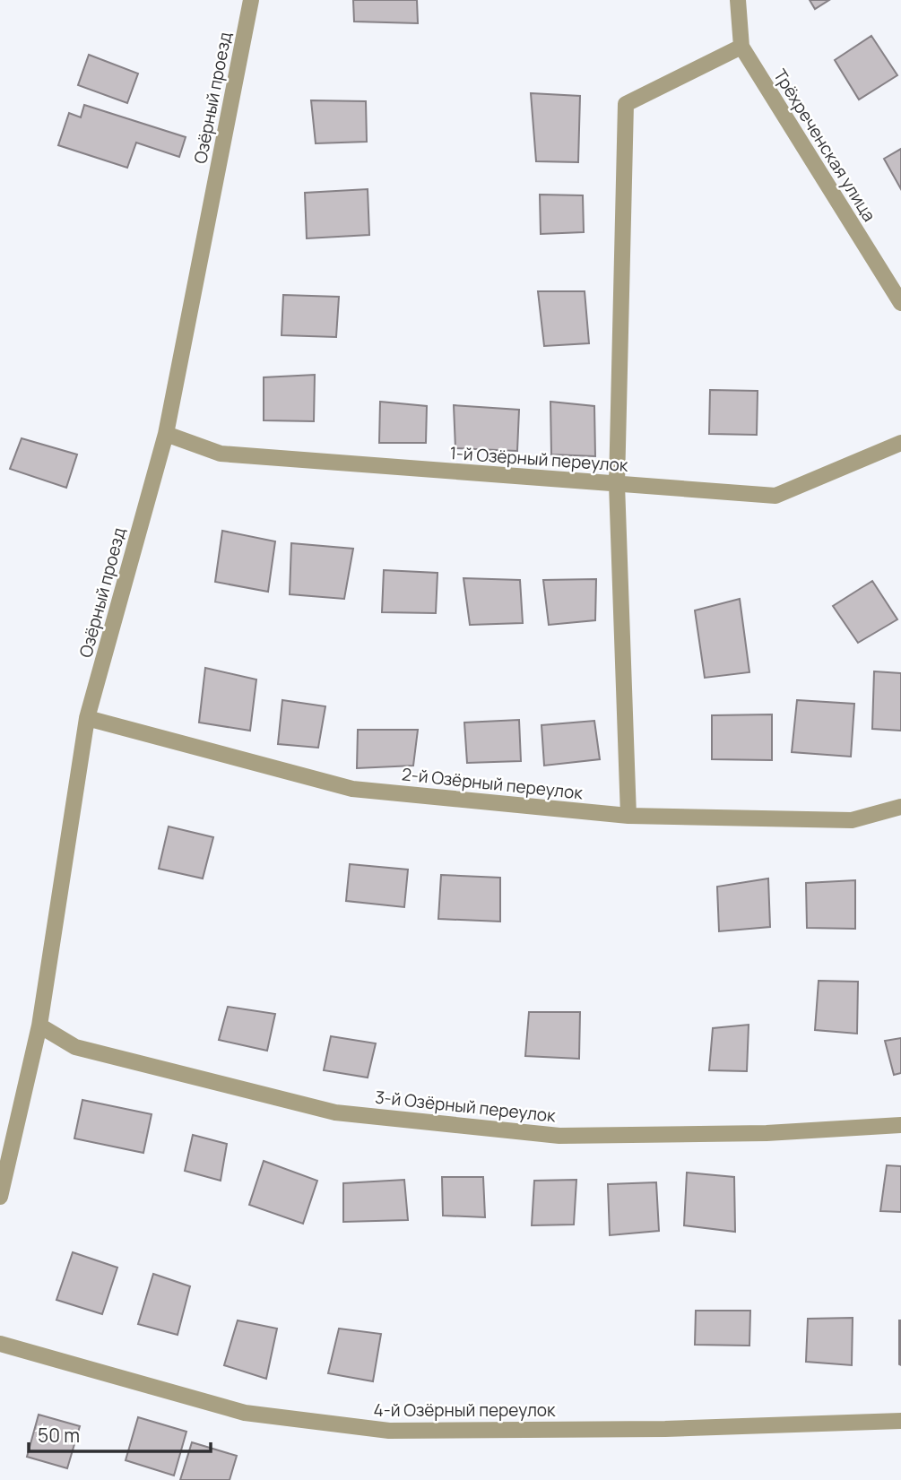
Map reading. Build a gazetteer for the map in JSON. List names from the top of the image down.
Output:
{
  "streets": {
    "street": [
      "Озёрный проезд",
      "Трёхреченская улица",
      "1-й Озёрный переулок",
      "2-й Озёрный переулок",
      "3-й Озёрный переулок",
      "4-й Озёрный переулок"
    ]
  },
  "crossings": [
    ["Озёрный проезд", "1-й Озёрный переулок"],
    ["Озёрный проезд", "2-й Озёрный переулок"],
    ["Озёрный проезд", "3-й Озёрный переулок"]
  ],
  "scale_bar": "50 m"
}
